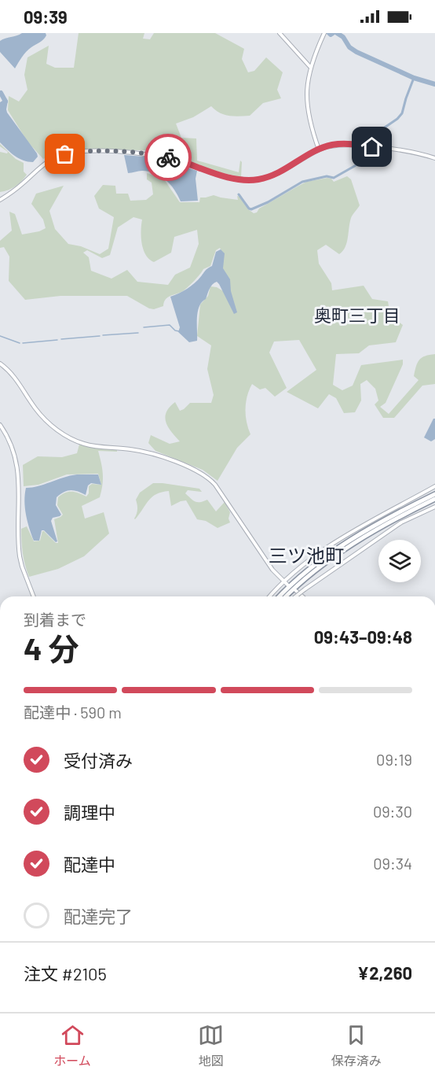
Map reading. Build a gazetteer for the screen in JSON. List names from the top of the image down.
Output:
{
  "districts": ["奥町三丁目", "三ツ池町"],
  "page": {
    "status": "09:39",
    "heading": ["4 分", "到着まで", "09:43–09:48"],
    "panel": ["注文 #2105", "¥2,260"],
    "bar": "配達中 · 590 m",
    "list": [
      ["受付済み", "09:19"],
      ["調理中", "09:30"],
      ["配達中", "09:34"],
      "配達完了"
    ],
    "tabs": ["ホーム", "地図", "保存済み"]
  }
}
